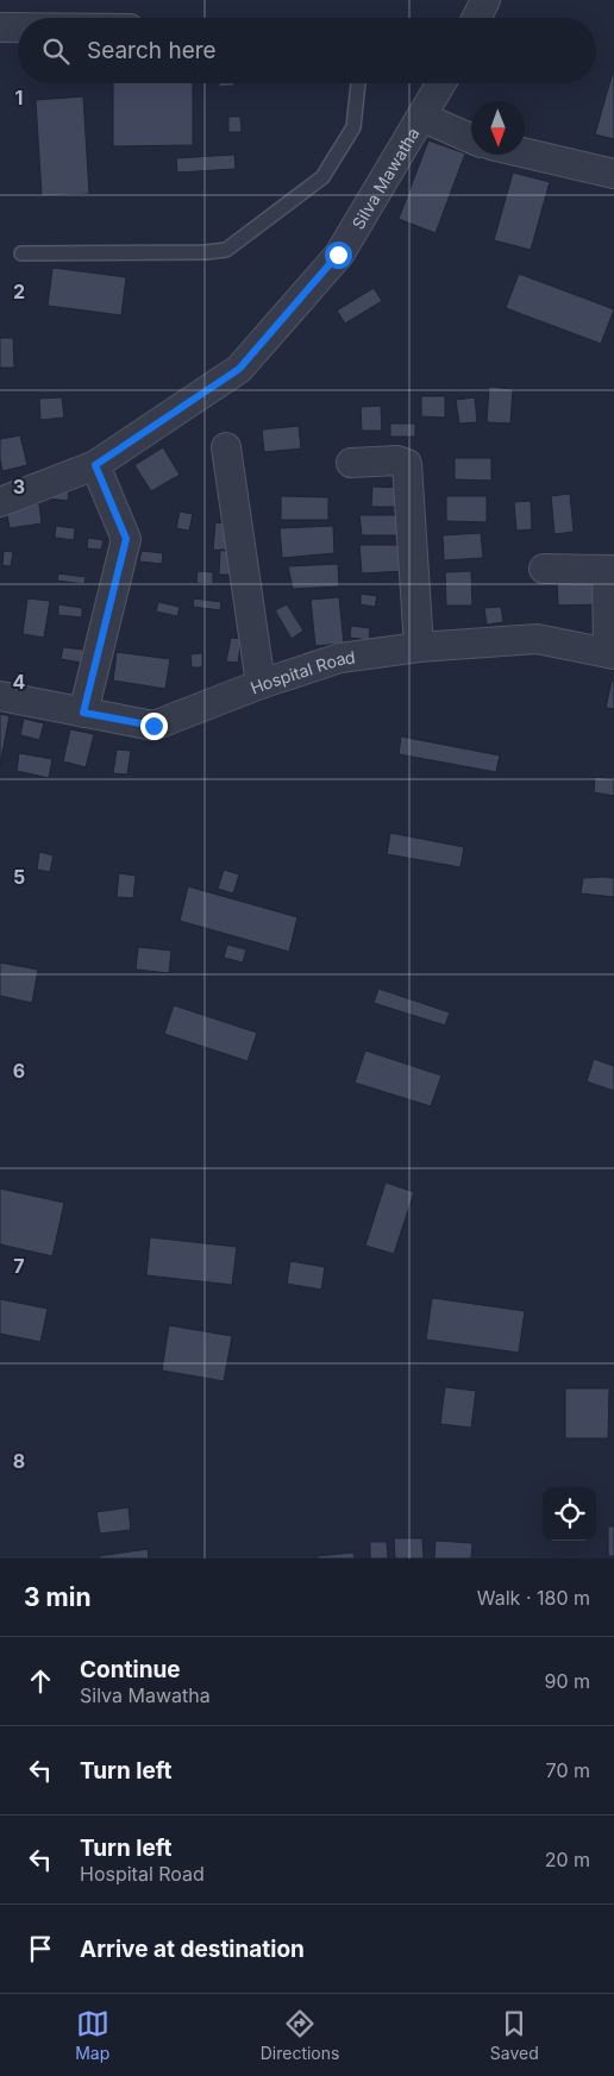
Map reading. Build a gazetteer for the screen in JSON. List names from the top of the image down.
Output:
{
  "streets": {
    "street": ["Silva Mawatha", "Hospital Road"]
  },
  "north": "bottom",
  "page": {
    "search": "Search here",
    "heading": ["3 min", "Walk · 180 m"],
    "list": [
      ["Continue", "Silva Mawatha", "90 m"],
      ["Turn left", "70 m"],
      ["Turn left", "Hospital Road", "20 m"],
      "Arrive at destination"
    ],
    "nav": ["Map", "Directions", "Saved"]
  },
  "grid": {
    "rows": [
      "1",
      "2",
      "3",
      "4",
      "5",
      "6",
      "7",
      "8"
    ]
  }
}
